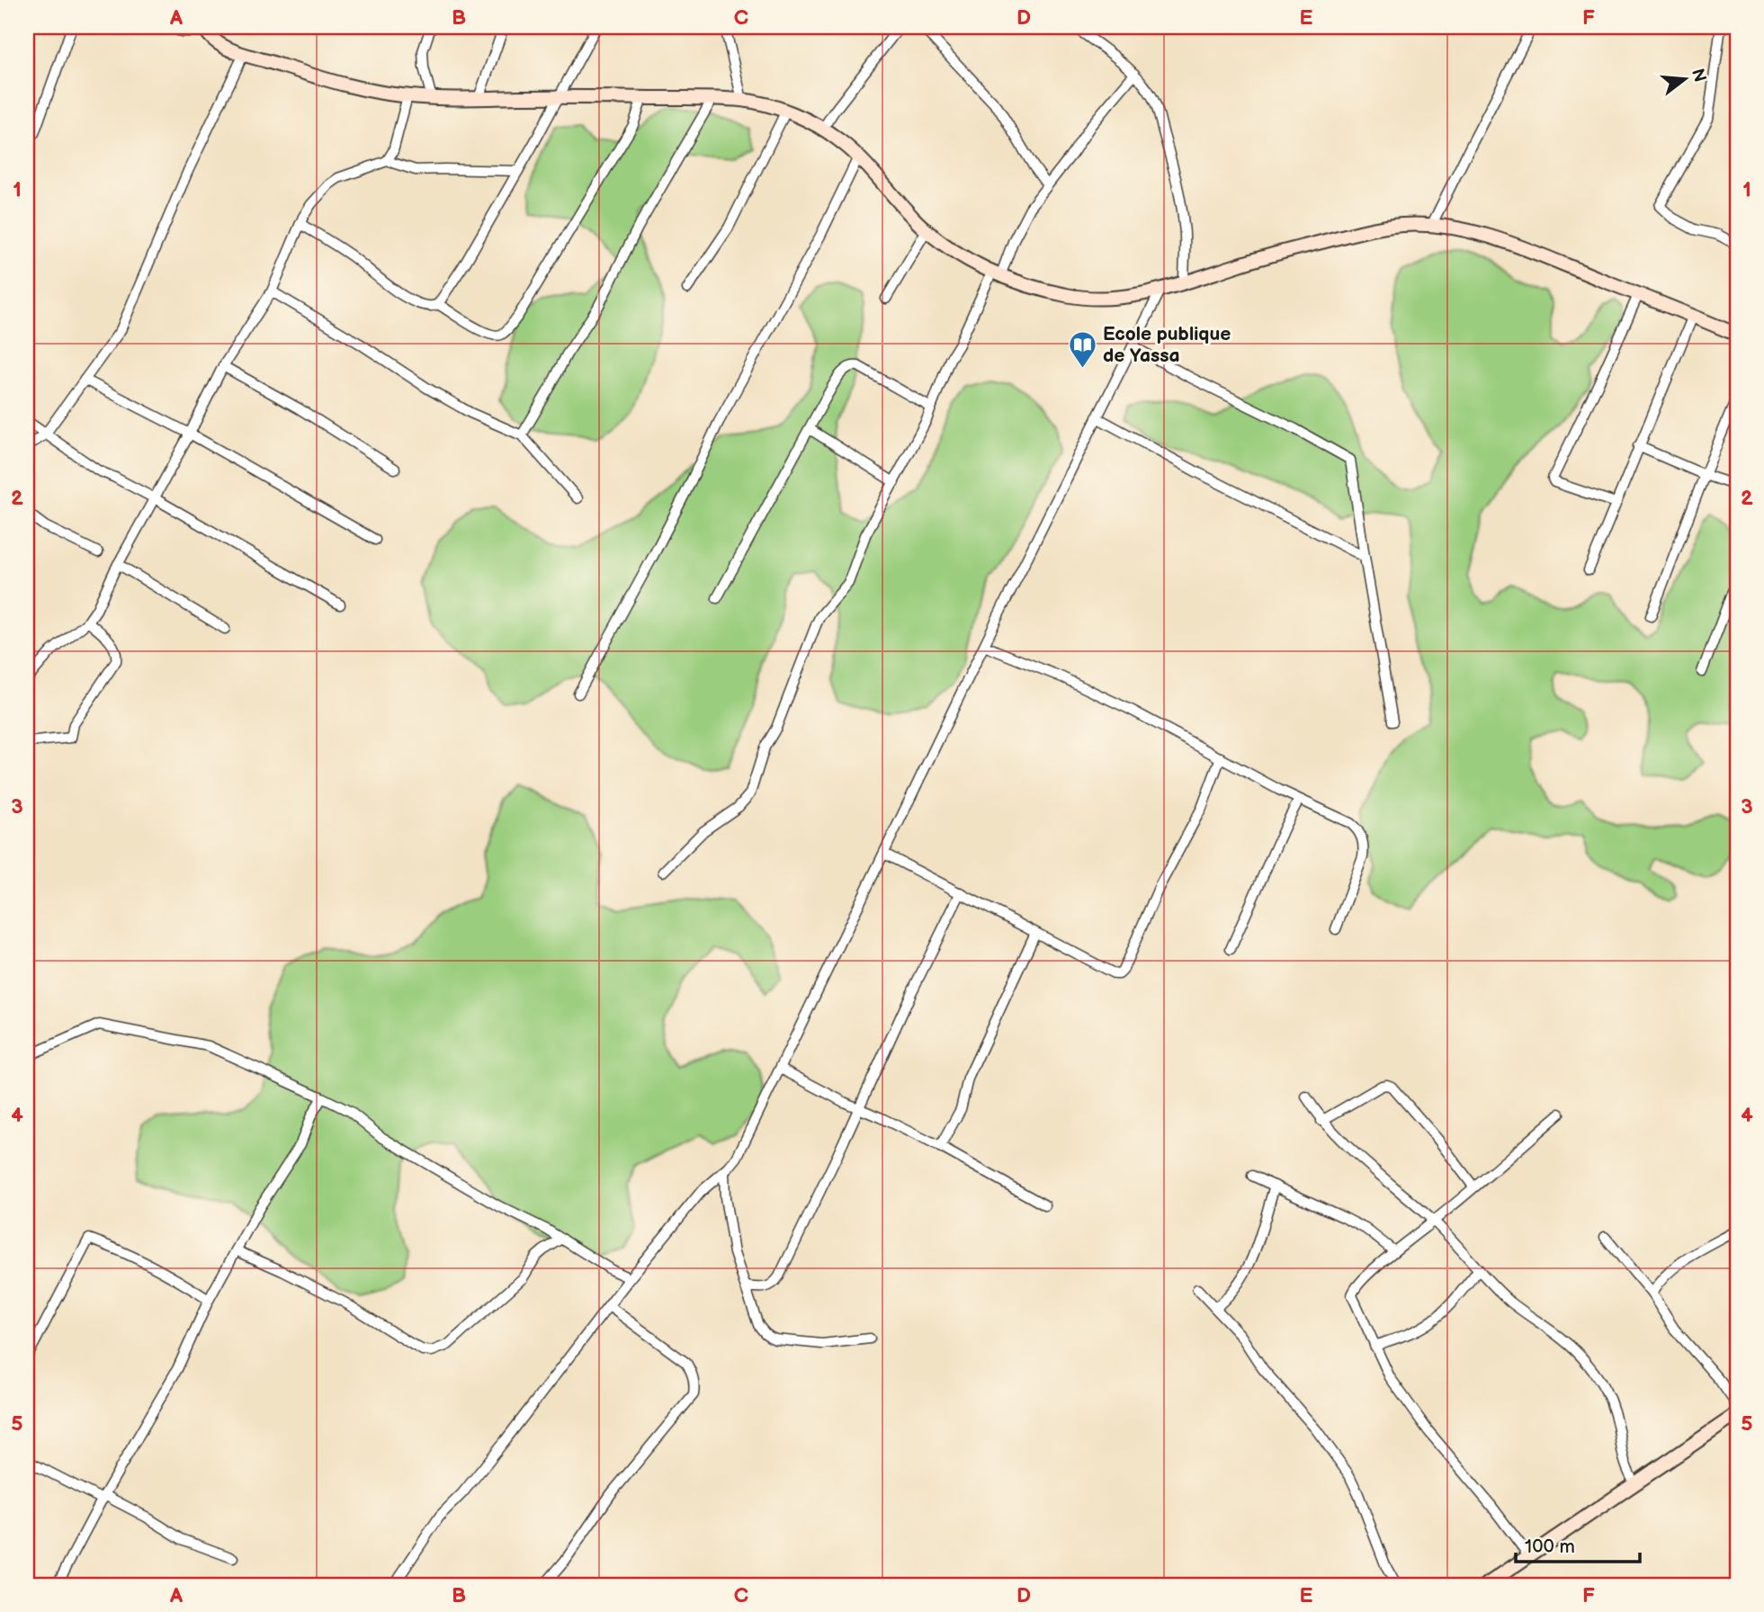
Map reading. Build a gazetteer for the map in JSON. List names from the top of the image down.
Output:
{
  "places": {
    "library": ["Ecole publique de Yassa"]
  },
  "scale_bar": "100 m",
  "north": "right",
  "grid": {
    "columns": [
      "A",
      "B",
      "C",
      "D",
      "E",
      "F"
    ],
    "rows": [
      "1",
      "2",
      "3",
      "4",
      "5"
    ]
  }
}
